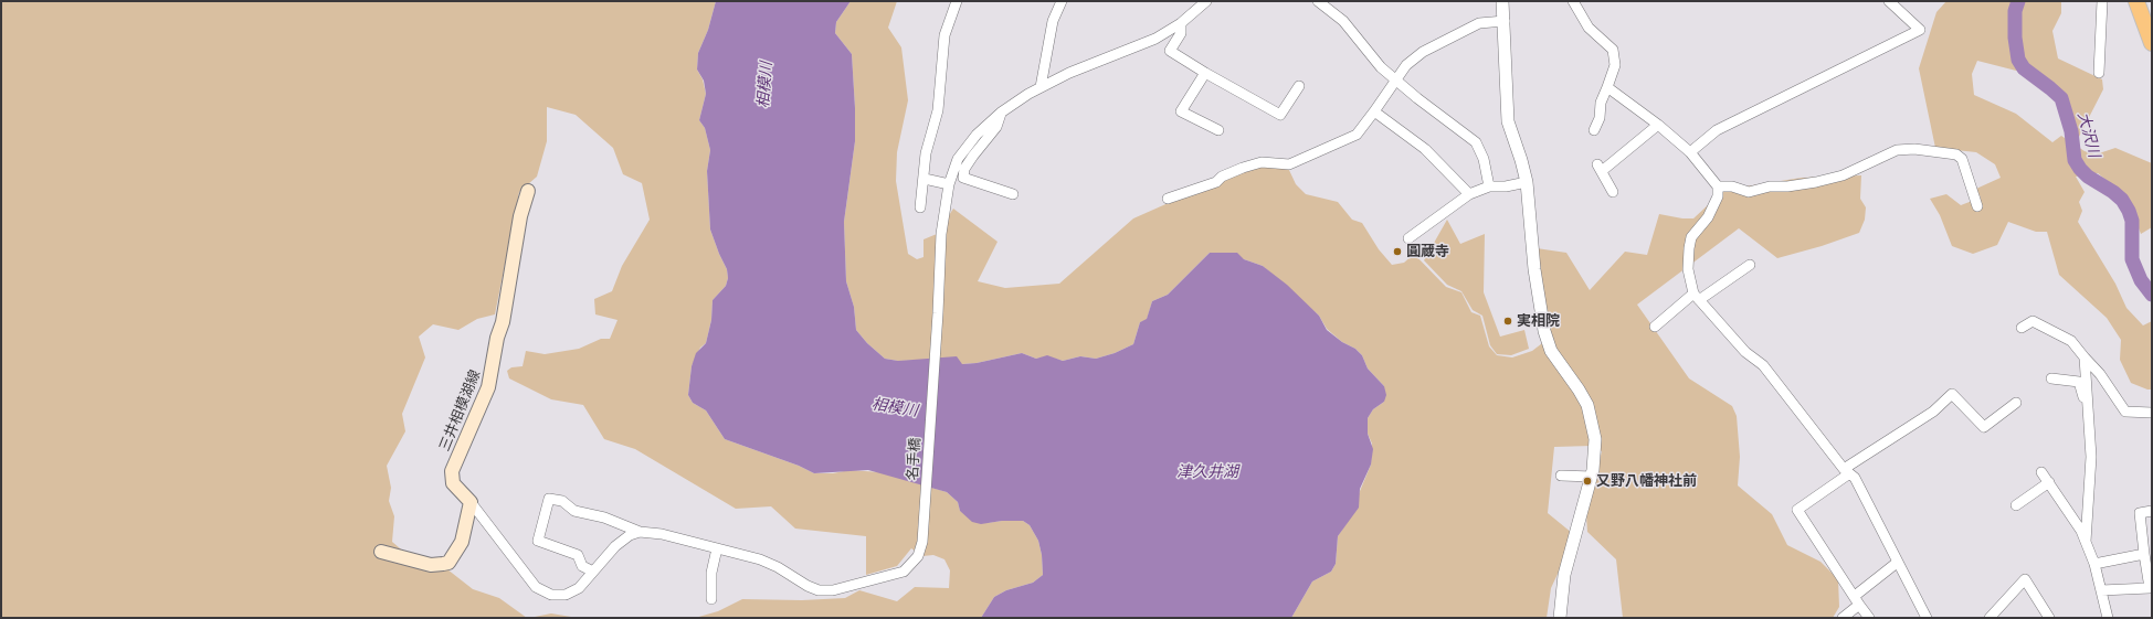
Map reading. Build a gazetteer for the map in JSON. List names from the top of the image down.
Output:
{
  "streets": {
    "main road": ["三井相模湖線"],
    "street": ["名手橋"]
  },
  "water": ["相模川", "大沢川", "津久井湖"],
  "places": ["圓蔵寺", "実相院", "又野八幡神社前"]
}
